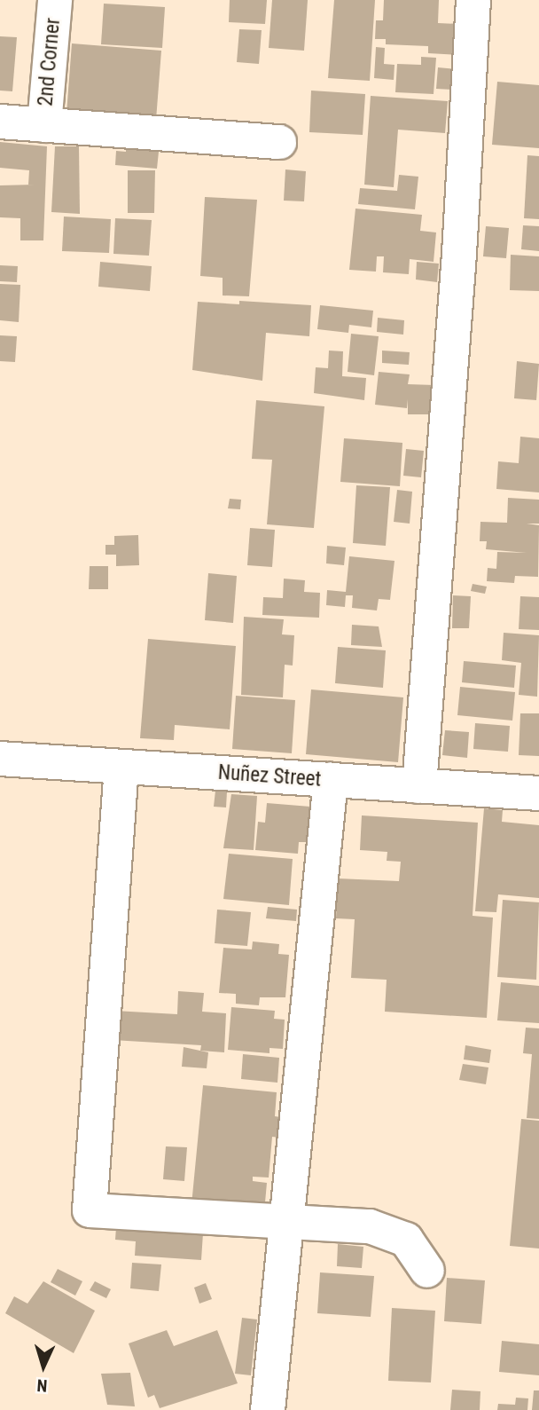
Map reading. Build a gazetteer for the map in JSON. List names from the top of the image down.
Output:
{
  "streets": {
    "street": ["2nd Corner", "Nuñez Street"]
  },
  "north": "bottom"
}
